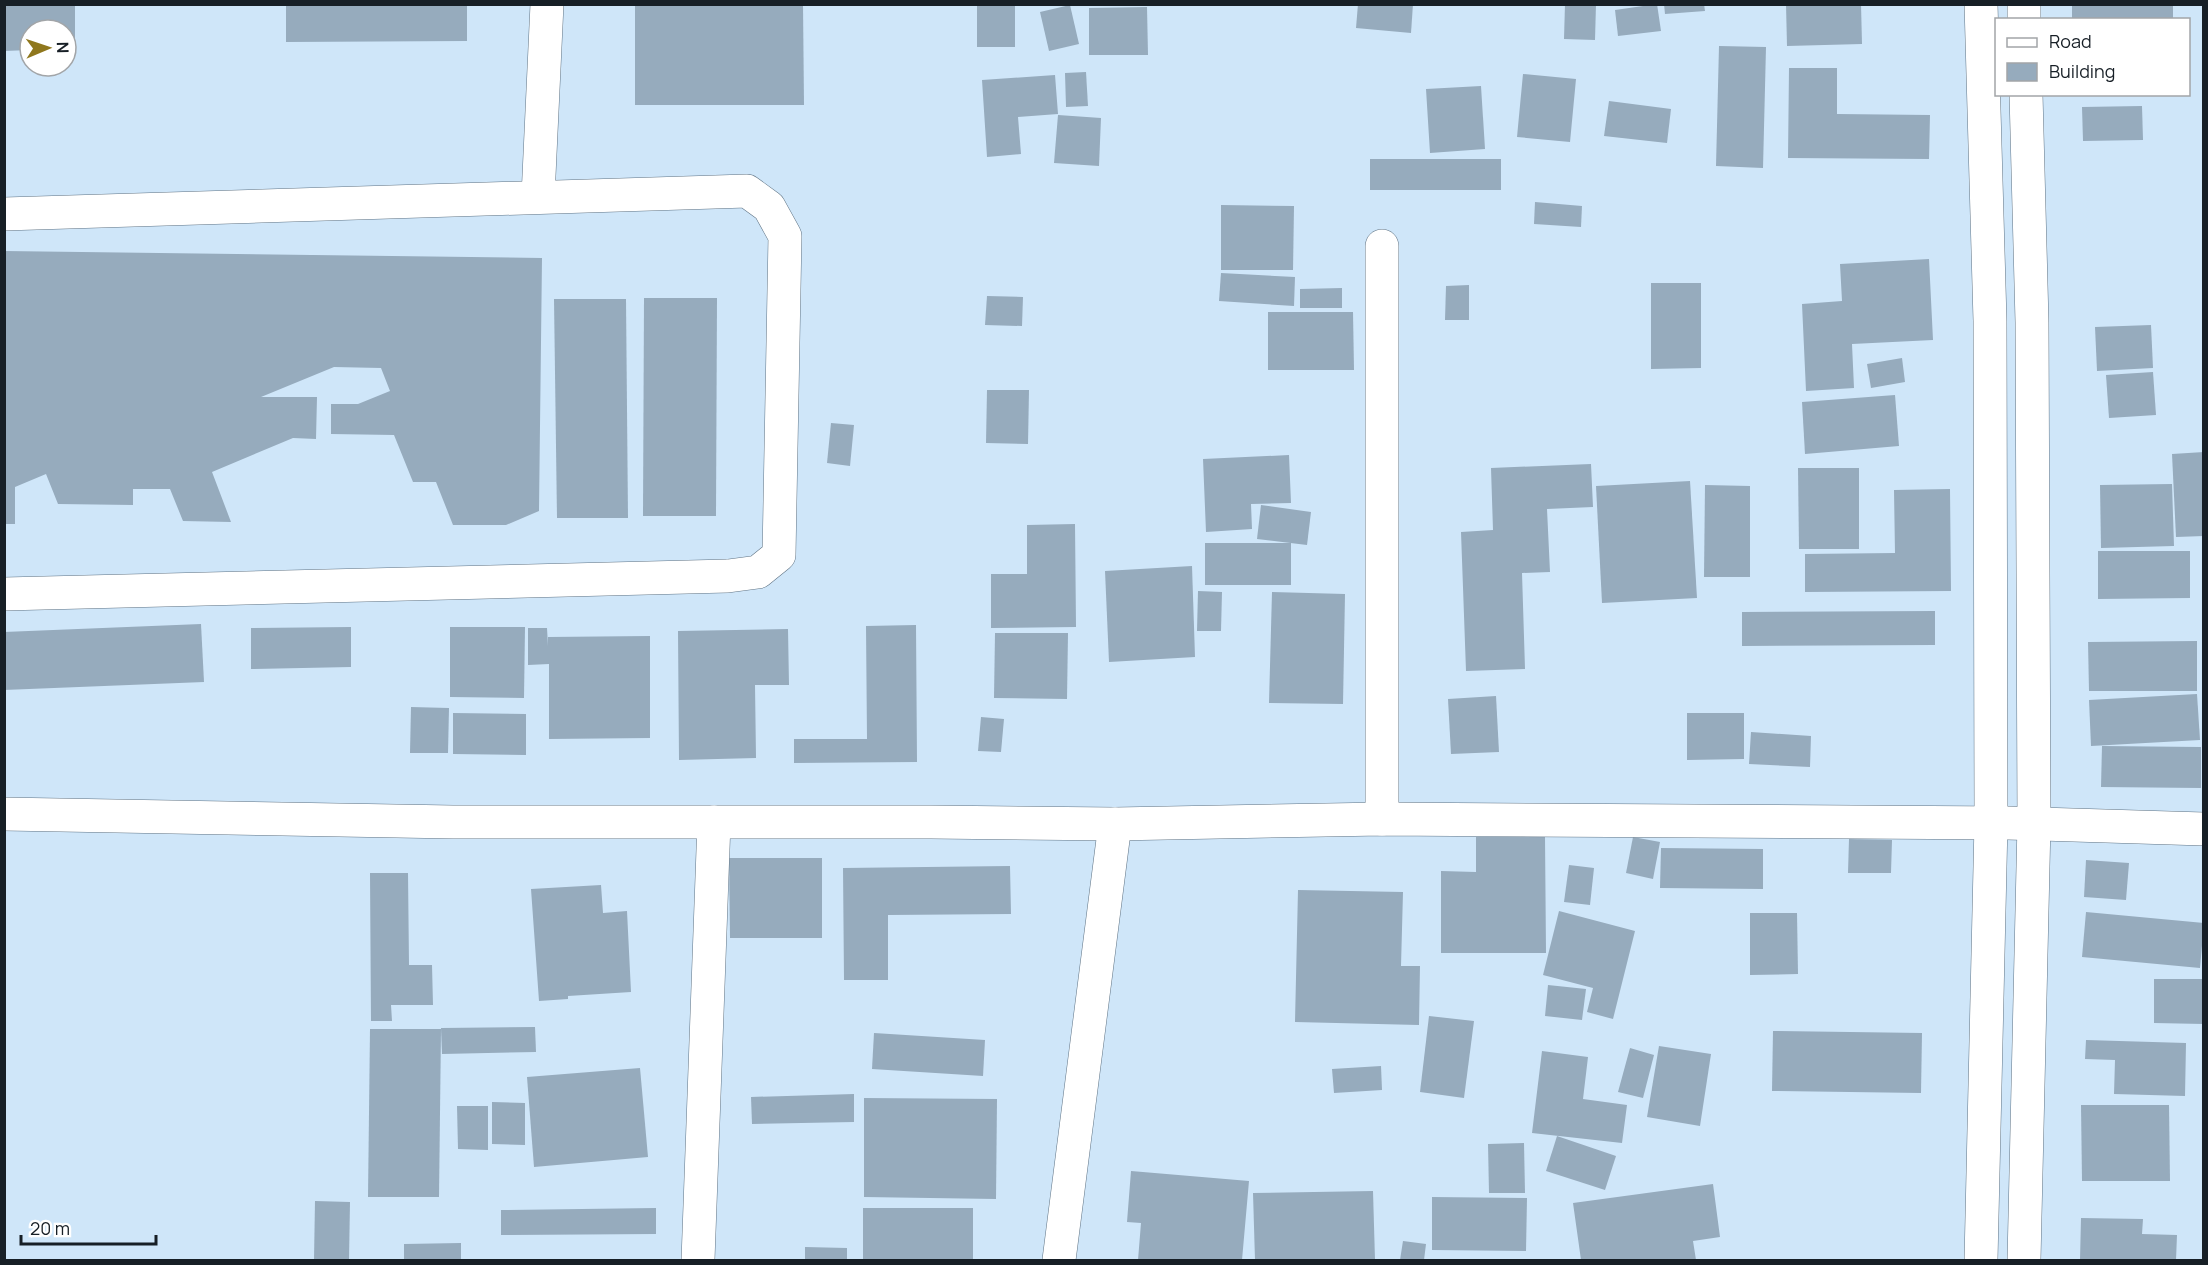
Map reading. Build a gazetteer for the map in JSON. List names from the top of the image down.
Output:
{
  "legend": ["Road", "Building"],
  "scale_bar": "20 m",
  "north": "right"
}
